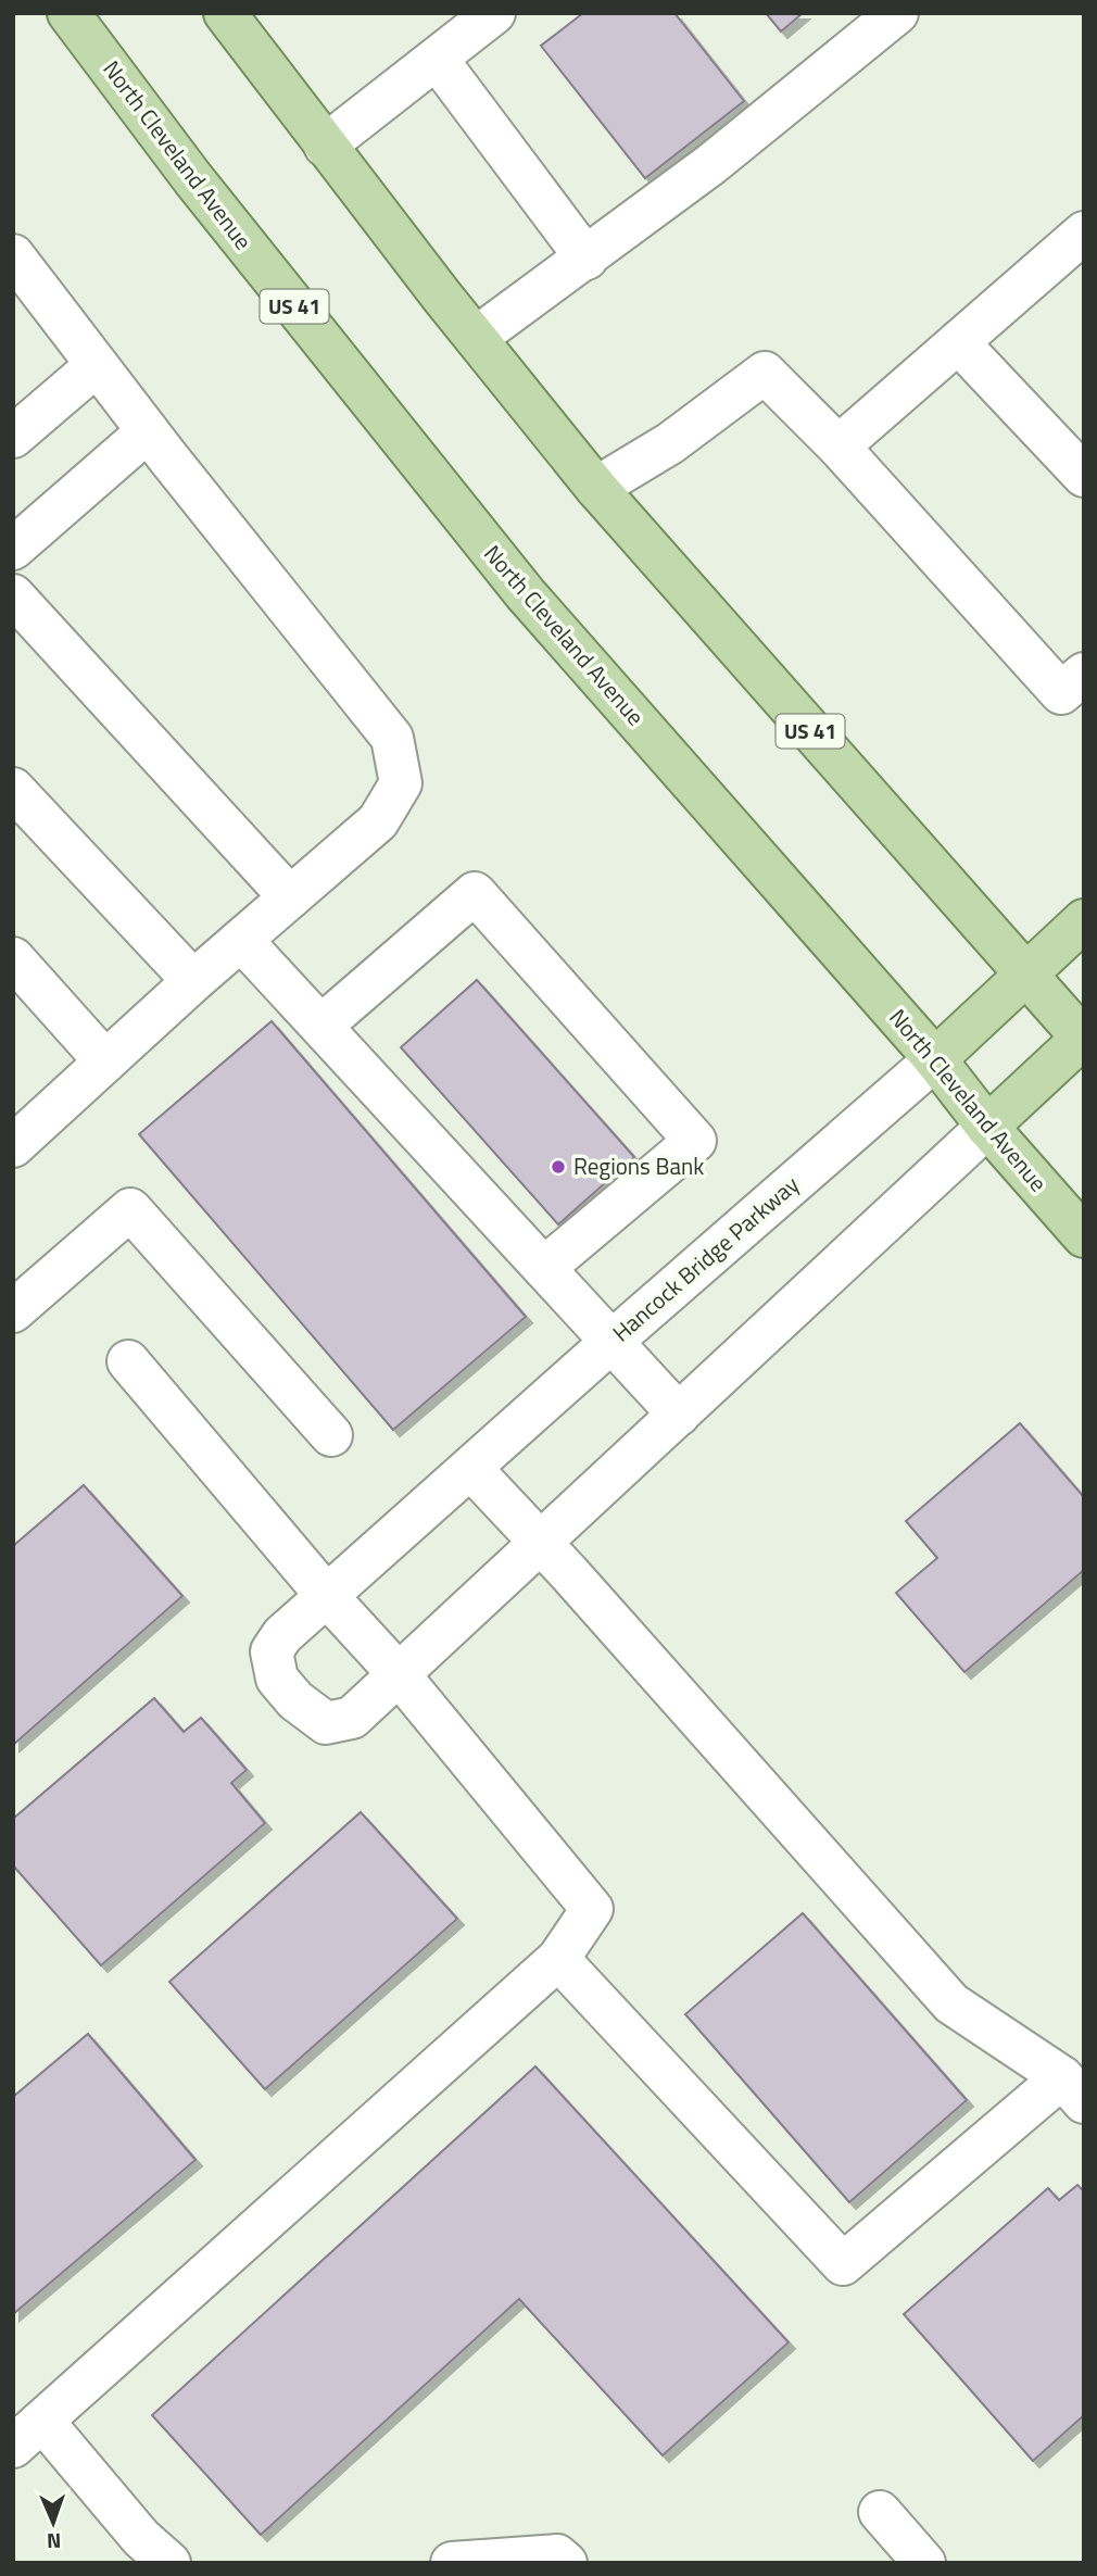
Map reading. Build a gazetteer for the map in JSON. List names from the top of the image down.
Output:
{
  "streets": {
    "main road": ["North Cleveland Avenue", "US 41", "Hancock Bridge Parkway"]
  },
  "crossings": [
    ["North Cleveland Avenue", "Hancock Bridge Parkway"],
    ["US 41", "Hancock Bridge Parkway"]
  ],
  "places": ["Regions Bank"],
  "north": "bottom"
}
